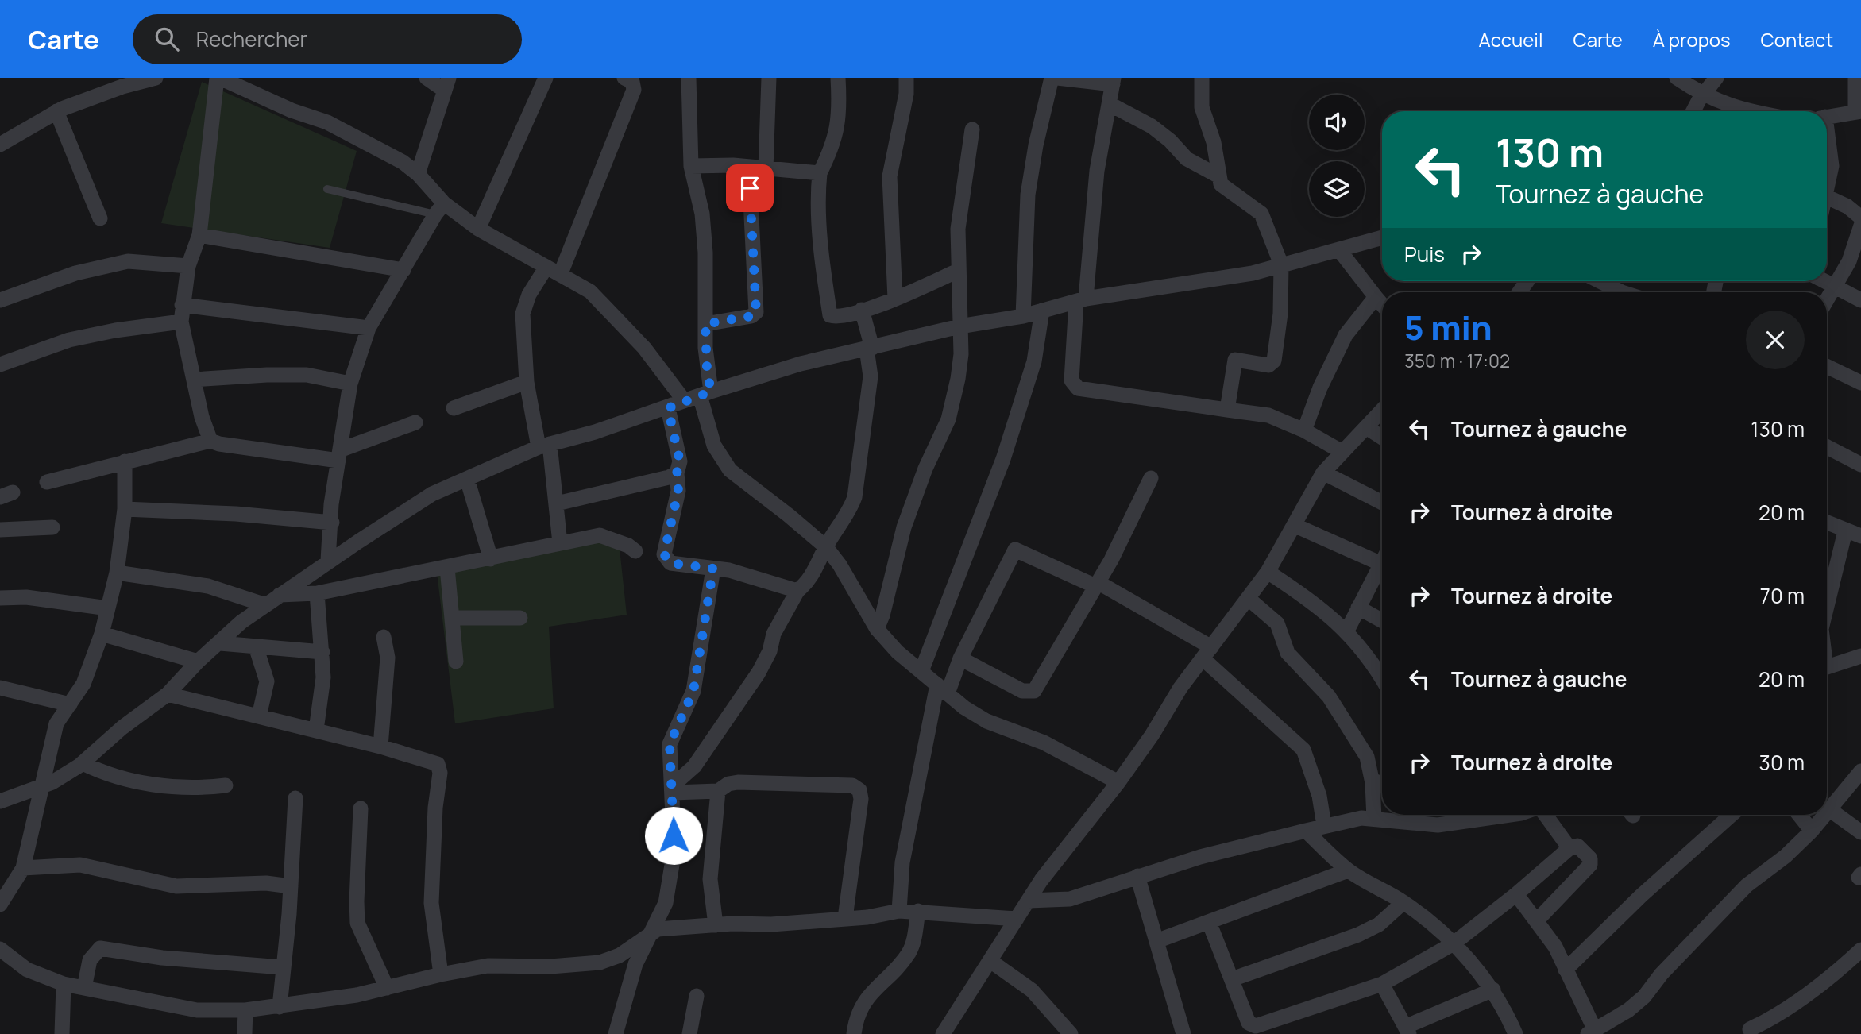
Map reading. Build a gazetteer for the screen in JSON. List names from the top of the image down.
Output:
{
  "page": {
    "header": "Carte",
    "search": "Rechercher",
    "nav": [
      "Accueil",
      "Carte",
      "À propos",
      "Contact"
    ],
    "turn": ["130 m", "Tournez à gauche"],
    "then": "Puis",
    "heading": ["5 min", "350 m · 17:02"],
    "list": [
      {
        "name": "Tournez à gauche",
        "value": "130 m"
      },
      {
        "name": "Tournez à droite",
        "value": "20 m"
      },
      {
        "name": "Tournez à droite",
        "value": "70 m"
      },
      {
        "name": "Tournez à gauche",
        "value": "20 m"
      },
      {
        "name": "Tournez à droite",
        "value": "30 m"
      }
    ]
  }
}
